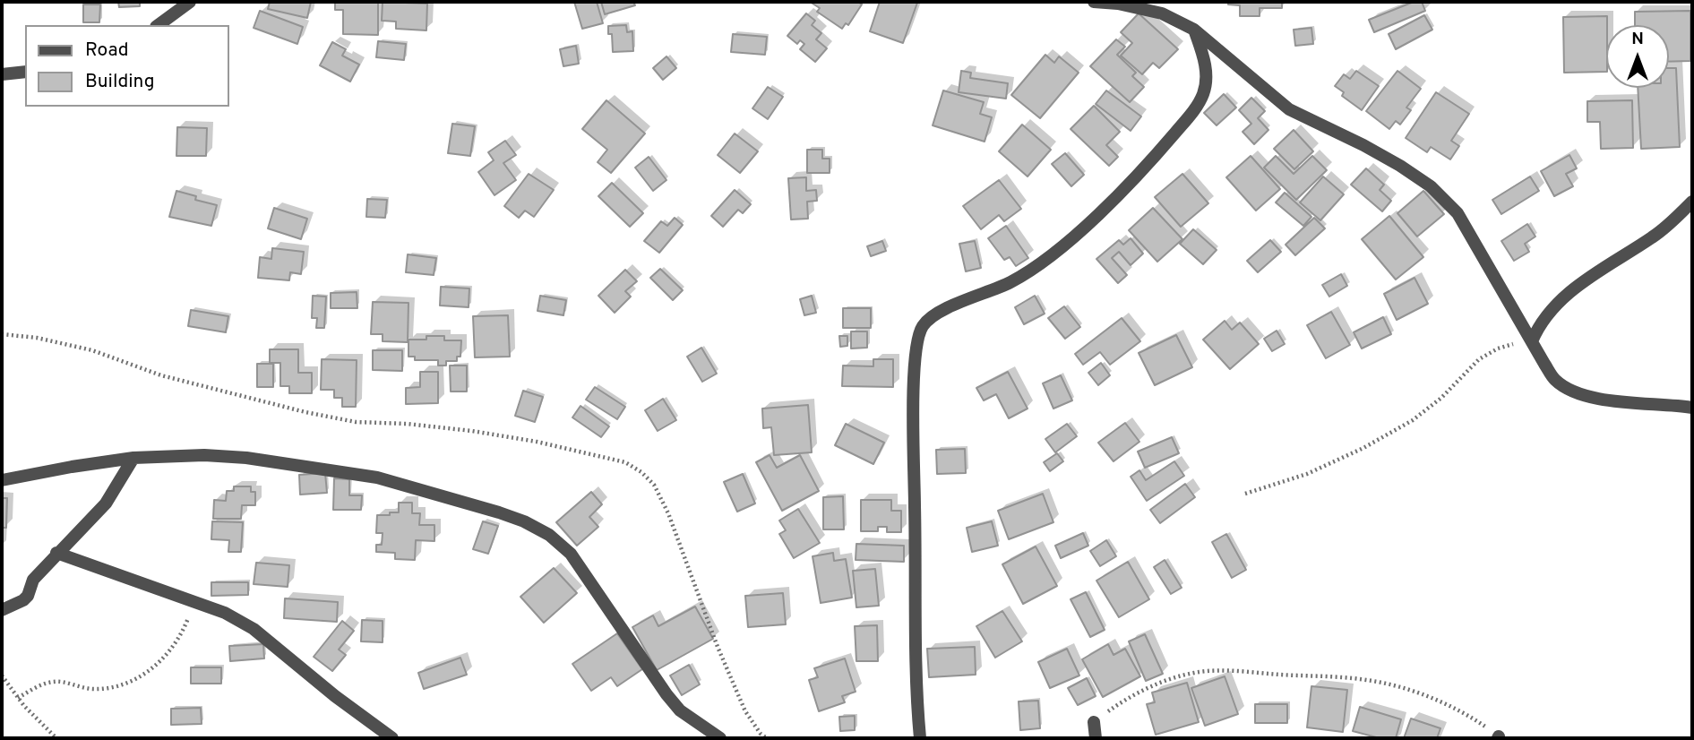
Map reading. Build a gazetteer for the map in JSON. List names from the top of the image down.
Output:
{
  "legend": ["Road", "Building"],
  "north": "top"
}
